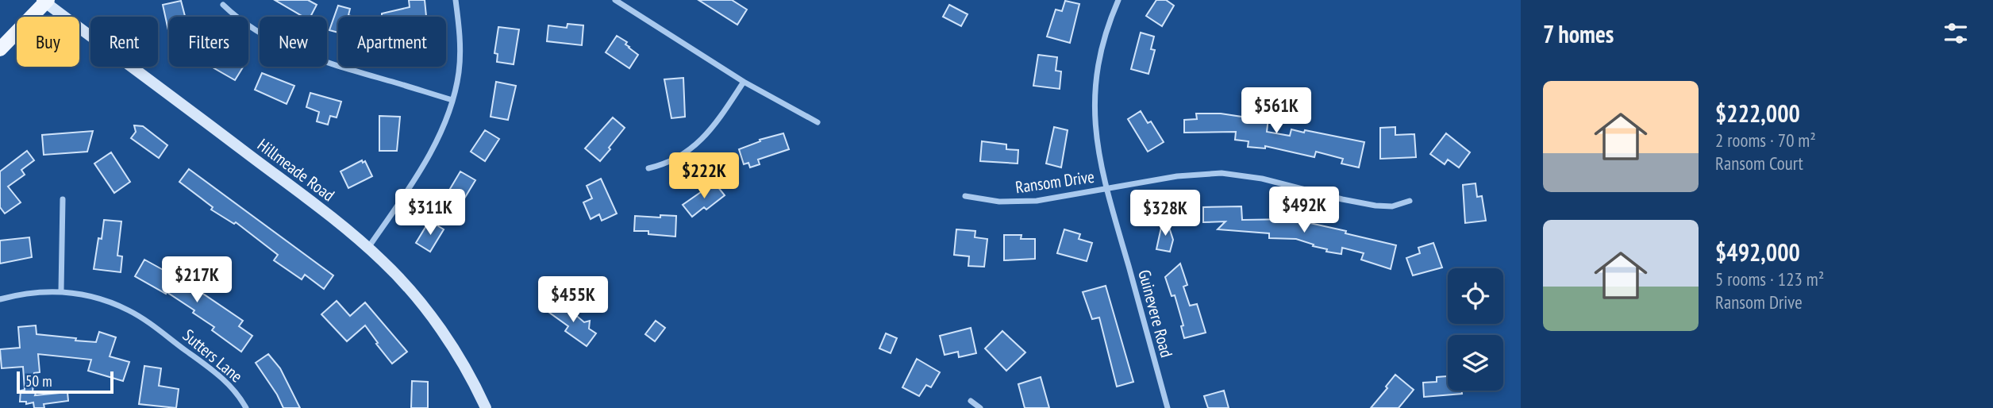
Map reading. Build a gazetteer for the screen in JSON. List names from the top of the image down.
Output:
{
  "streets": {
    "street": [
      "Hillmeade Road",
      "Ransom Drive",
      "Guinevere Road",
      "Sutters Lane"
    ]
  },
  "crossings": [
    ["Ransom Drive", "Guinevere Road"]
  ],
  "scale_bar": "50 m",
  "page": {
    "heading": "7 homes",
    "chip": [
      "Buy",
      "Rent",
      "Filters",
      "New",
      "Apartment"
    ],
    "list": [
      {
        "name": "$222,000",
        "note": "2 rooms · 70 m² · Ransom Court"
      },
      {
        "name": "$492,000",
        "note": "5 rooms · 123 m² · Ransom Drive"
      }
    ],
    "price": [
      "$561K",
      "$222K",
      "$492K",
      "$311K",
      "$328K",
      "$217K",
      "$455K"
    ],
    "scale": "50 m"
  }
}
